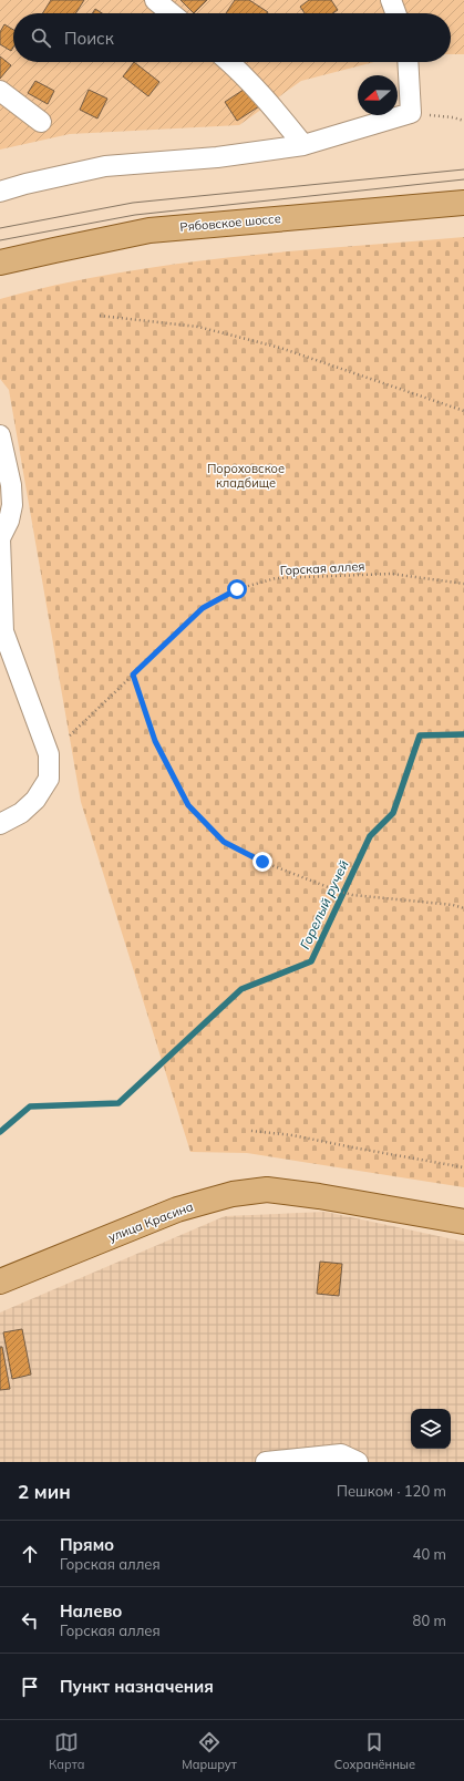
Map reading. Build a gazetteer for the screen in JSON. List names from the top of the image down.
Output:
{
  "streets": {
    "main road": ["Рябовское шоссе", "улица Красина"],
    "path": ["Горская аллея"]
  },
  "water": ["Горелый ручей"],
  "parks": ["Пороховское кладбище"],
  "north": "left",
  "page": {
    "search": "Поиск",
    "heading": ["2 мин", "Пешком · 120 m"],
    "list": [
      ["Прямо", "Горская аллея", "40 m"],
      ["Налево", "Горская аллея", "80 m"],
      "Пункт назначения"
    ],
    "nav": ["Карта", "Маршрут", "Сохранённые"]
  }
}
